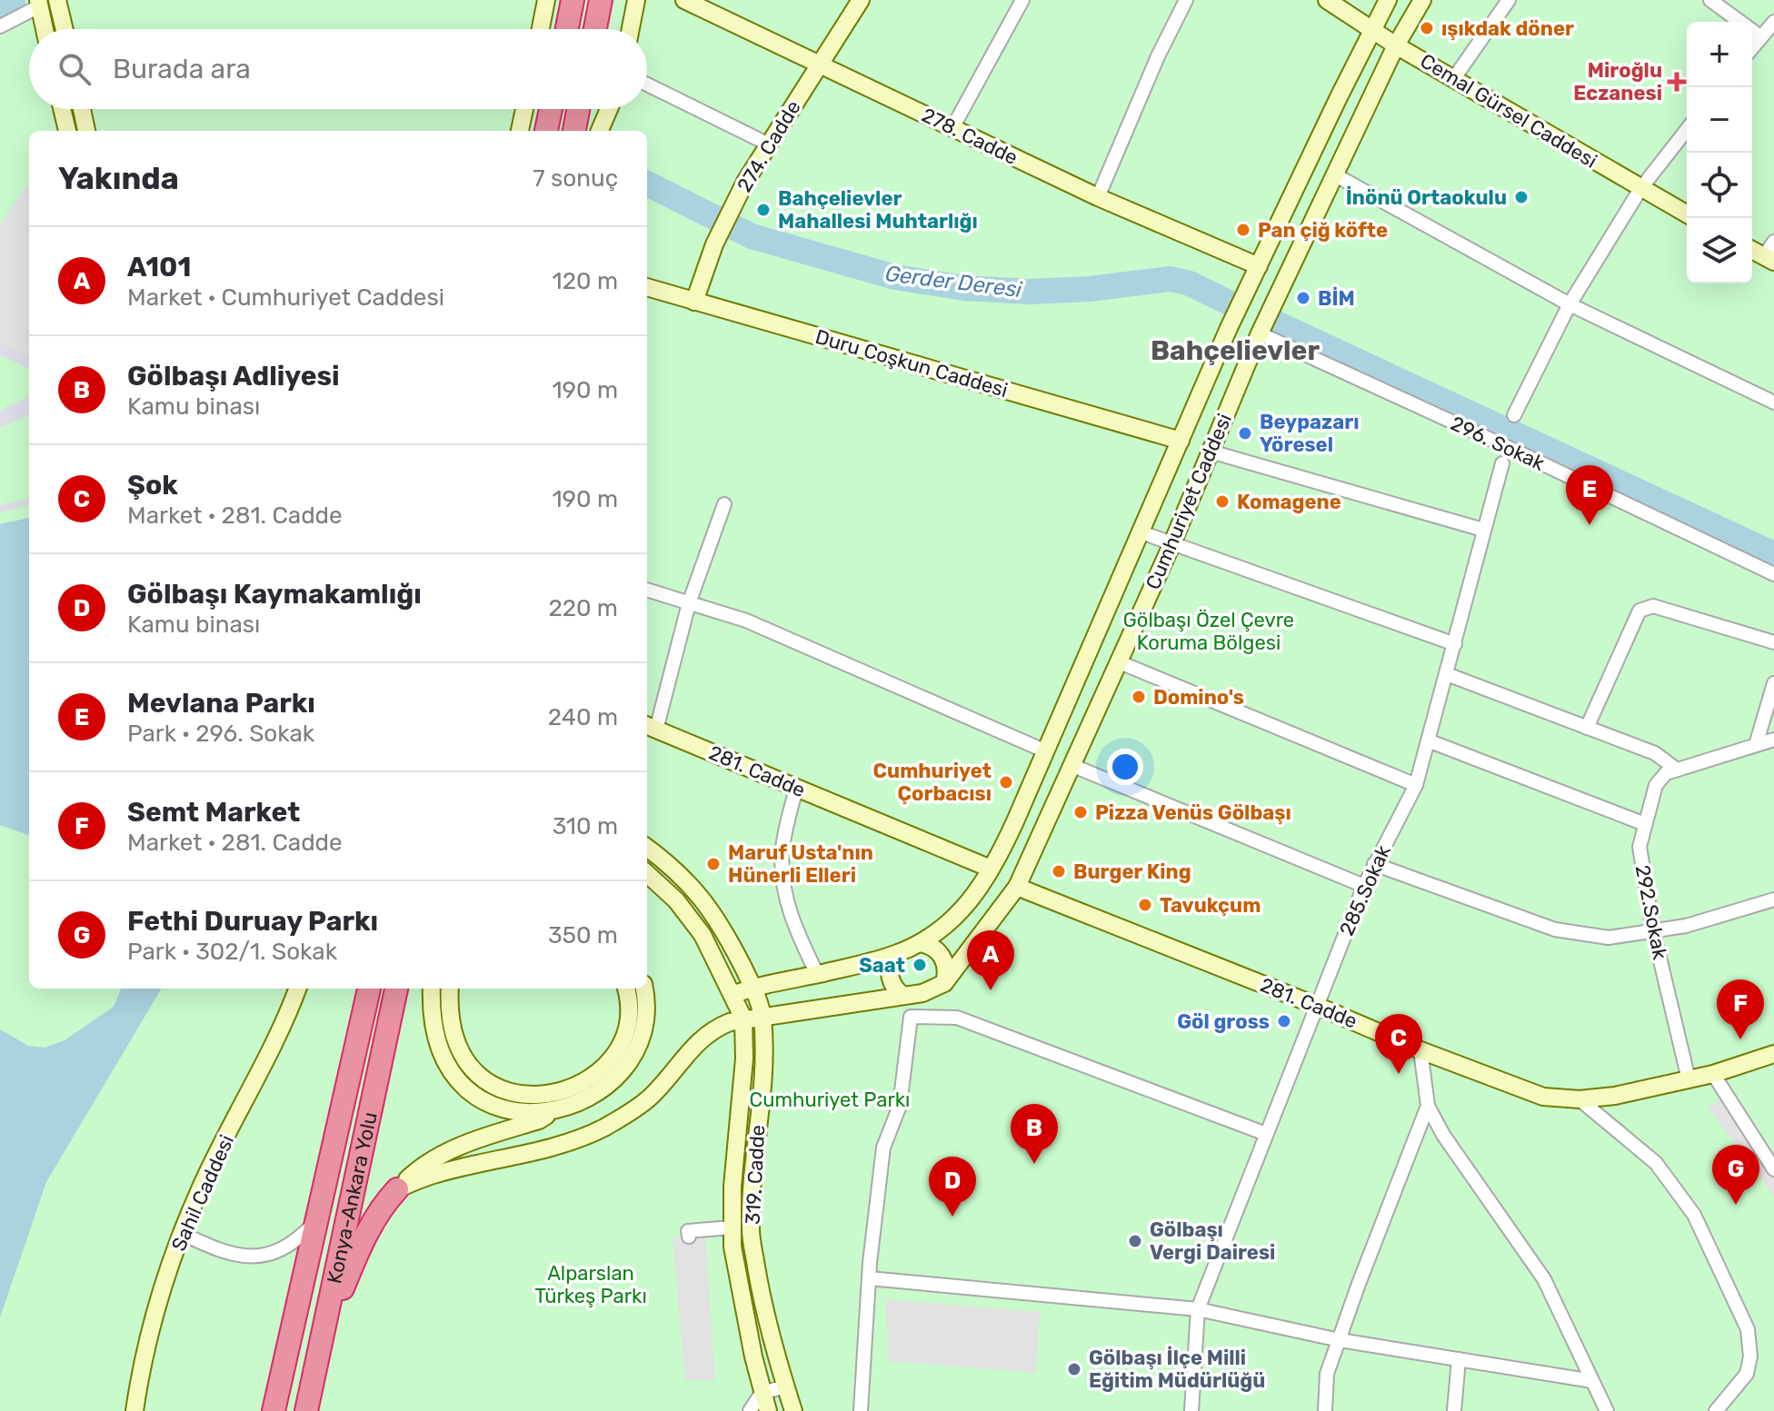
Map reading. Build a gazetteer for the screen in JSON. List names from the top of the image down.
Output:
{
  "streets": {
    "highway": ["Konya-Ankara Yolu"],
    "street": [
      "Cemal Gürsel Caddesi",
      "278. Cadde",
      "274. Cadde",
      "Duru Coşkun Caddesi",
      "296. Sokak",
      "Cumhuriyet Caddesi",
      "281. Cadde",
      "285.Sokak",
      "292.Sokak",
      "319. Cadde",
      "Sahil Caddesi"
    ]
  },
  "crossings": [
    ["Cemal Gürsel Caddesi", "Cumhuriyet Caddesi"],
    ["278. Cadde", "274. Cadde"],
    ["278. Cadde", "Cumhuriyet Caddesi"],
    ["274. Cadde", "Duru Coşkun Caddesi"],
    ["Duru Coşkun Caddesi", "Cumhuriyet Caddesi"],
    ["296. Sokak", "Cumhuriyet Caddesi"],
    ["Cumhuriyet Caddesi", "281. Cadde"],
    ["Cumhuriyet Caddesi", "319. Cadde"],
    ["281. Cadde", "285.Sokak"],
    ["281. Cadde", "292.Sokak"]
  ],
  "districts": ["Bahçelievler"],
  "water": ["Gerder Deresi"],
  "parks": ["Gölbaşı Özel Çevre Koruma Bölgesi", "Cumhuriyet Parkı", "Alparslan Türkeş Parkı"],
  "places": {
    "other": [
      "ışıkdak döner",
      "İnönü Ortaokulu",
      "Bahçelievler Mahallesi Muhtarlığı",
      "Pan çiğ köfte",
      "BİM",
      "Beypazarı Yöresel",
      "Komagene",
      "Domino's",
      "Cumhuriyet Çorbacısı",
      "Pizza Venüs Gölbaşı",
      "Maruf Usta'nın Hünerli Elleri",
      "Burger King",
      "Tavukçum",
      "Saat",
      "Göl gross",
      "Gölbaşı Vergi Dairesi",
      "Gölbaşı İlçe Milli Eğitim Müdürlüğü"
    ],
    "health": ["Miroğlu Eczanesi"]
  },
  "page": {
    "map_buttons": ["+", "−"],
    "search": "Burada ara",
    "heading": ["Yakında", "7 sonuç"],
    "list": [
      {
        "mark": "A",
        "name": "A101",
        "note": "Market · Cumhuriyet Caddesi",
        "value": "120 m"
      },
      {
        "mark": "B",
        "name": "Gölbaşı Adliyesi",
        "note": "Kamu binası",
        "value": "190 m"
      },
      {
        "mark": "C",
        "name": "Şok",
        "note": "Market · 281. Cadde",
        "value": "190 m"
      },
      {
        "mark": "D",
        "name": "Gölbaşı Kaymakamlığı",
        "note": "Kamu binası",
        "value": "220 m"
      },
      {
        "mark": "E",
        "name": "Mevlana Parkı",
        "note": "Park · 296. Sokak",
        "value": "240 m"
      },
      {
        "mark": "F",
        "name": "Semt Market",
        "note": "Market · 281. Cadde",
        "value": "310 m"
      },
      {
        "mark": "G",
        "name": "Fethi Duruay Parkı",
        "note": "Park · 302/1. Sokak",
        "value": "350 m"
      }
    ],
    "pins": [
      "E",
      "A",
      "F",
      "C",
      "B",
      "G",
      "D"
    ]
  }
}
